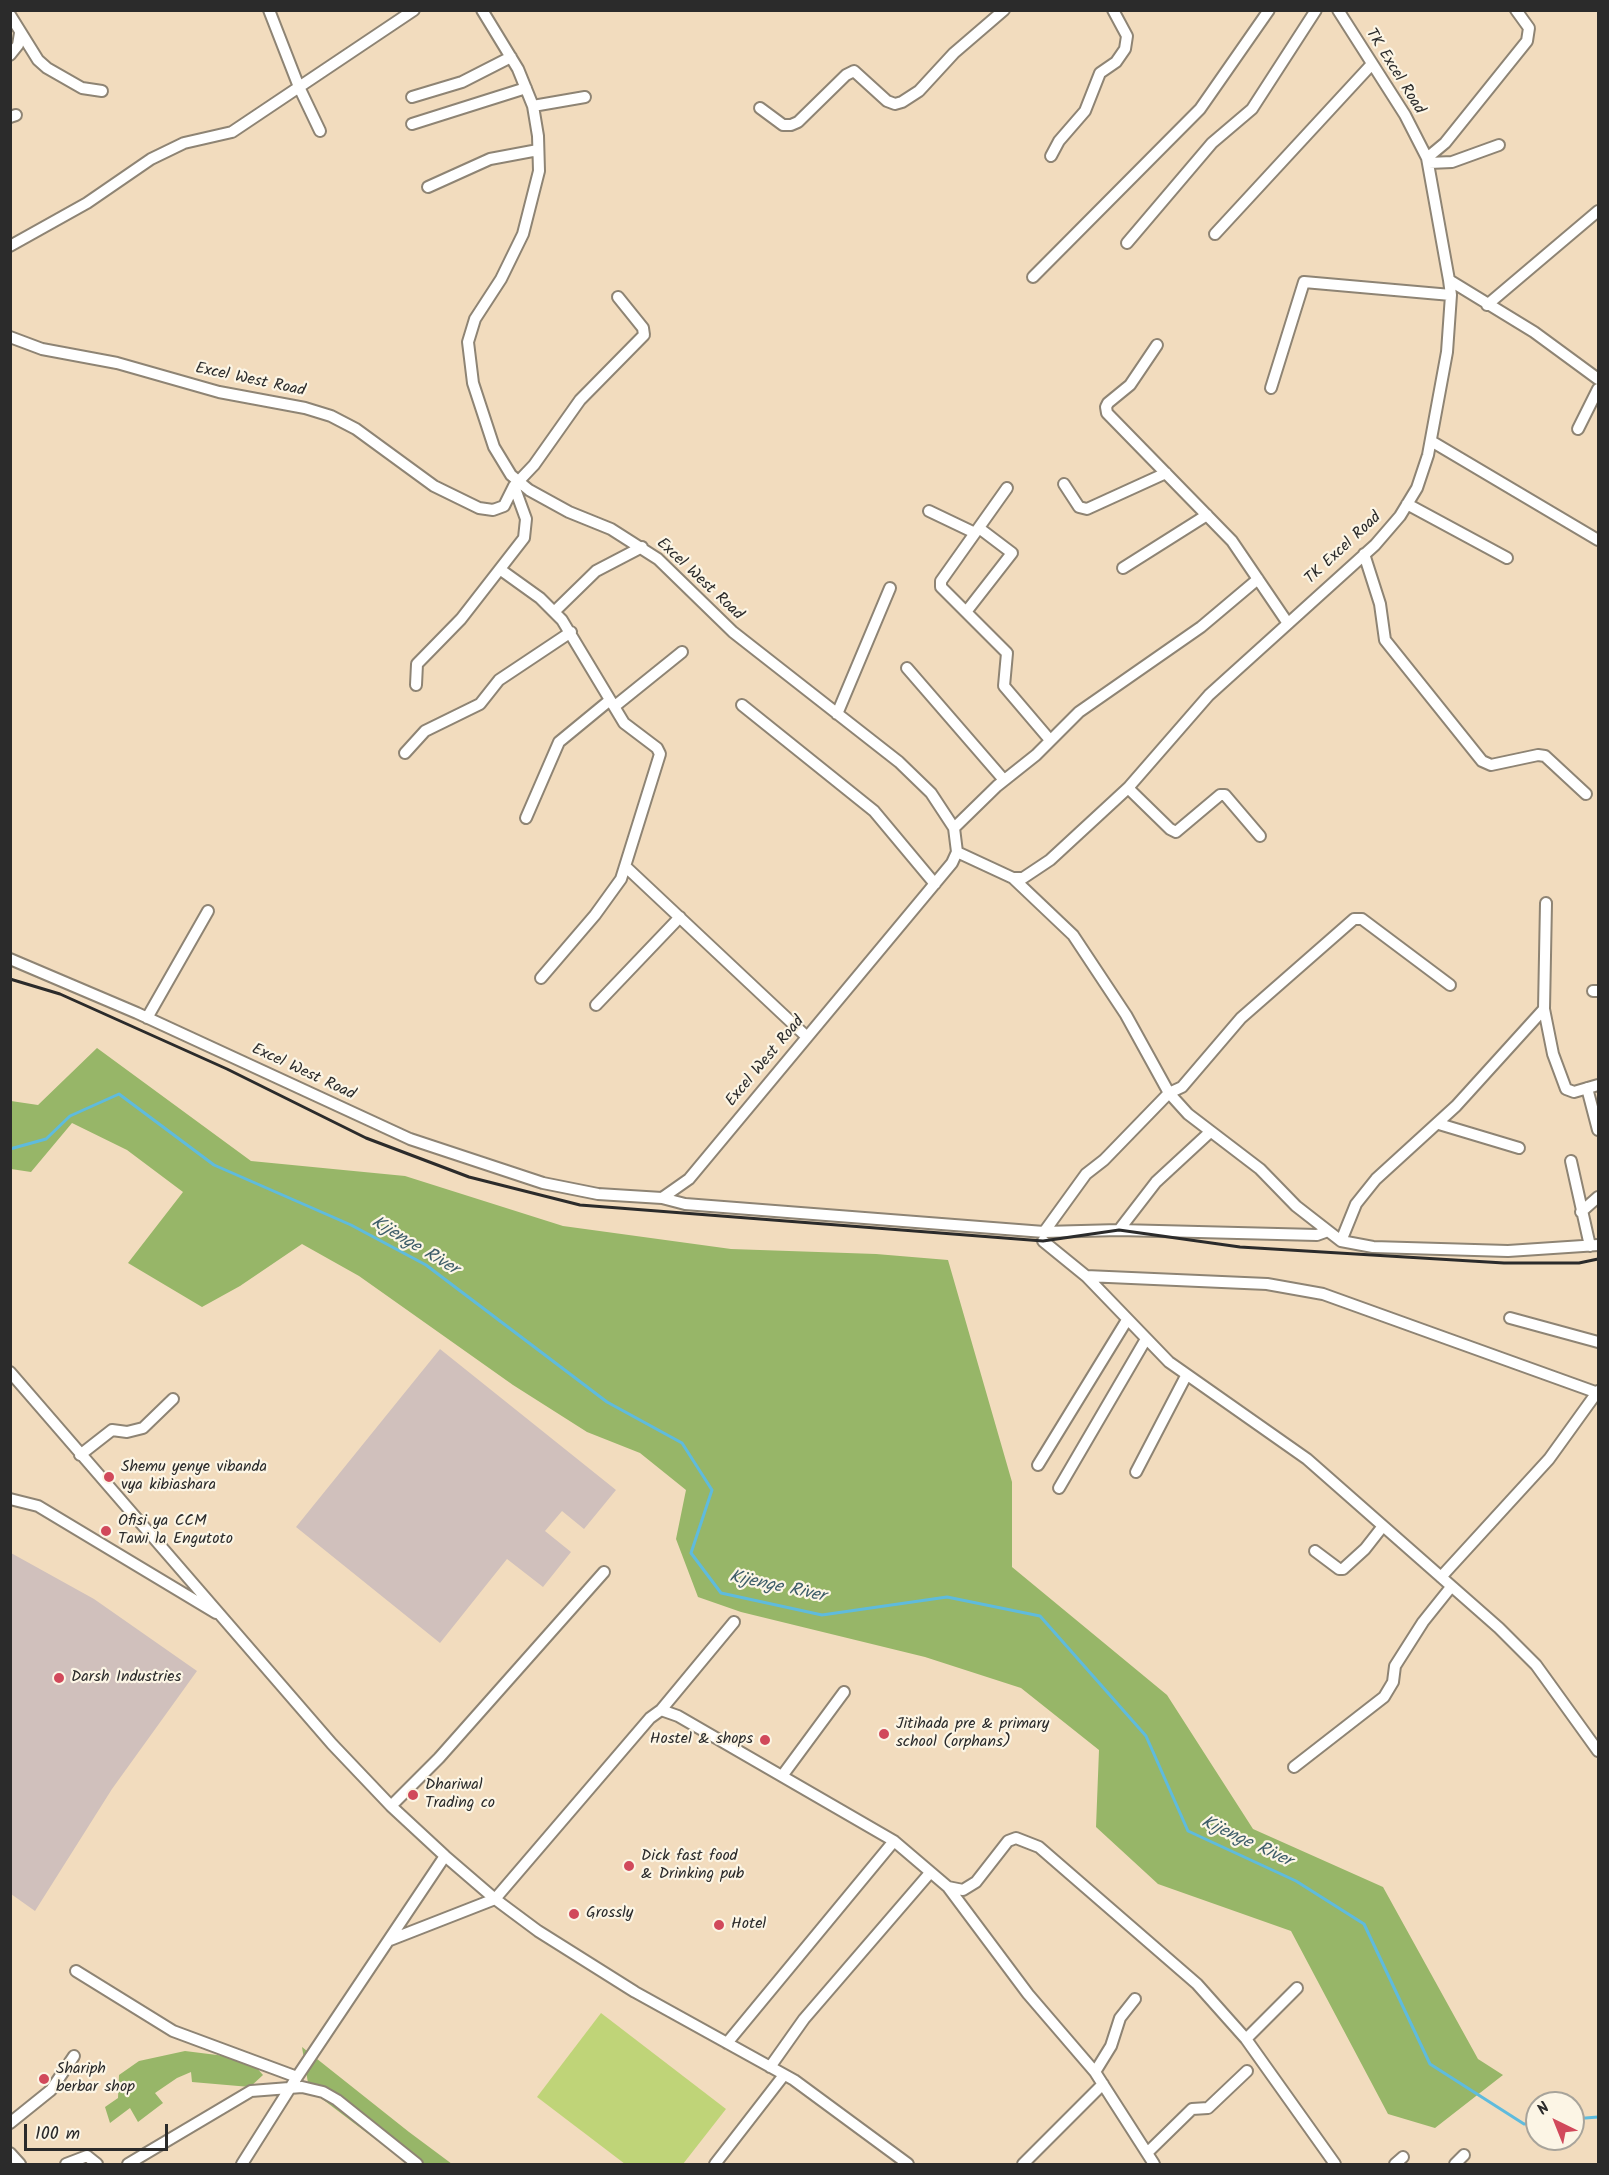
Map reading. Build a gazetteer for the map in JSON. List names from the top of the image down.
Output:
{
  "streets": {
    "street": ["TK Excel Road", "Excel West Road"]
  },
  "water": ["Kijenge River"],
  "places": [
    "Shemu yenye vibanda vya kibiashara",
    "Ofisi ya CCM Tawi la Engutoto",
    "Darsh Industries",
    "Jitihada pre & primary school (orphans)",
    "Hostel & shops",
    "Dhariwal Trading co",
    "Dick fast food & Drinking pub",
    "Grossly",
    "Hotel",
    "Shariph berbar shop"
  ],
  "scale_bar": "100 m",
  "north": "top left"
}
